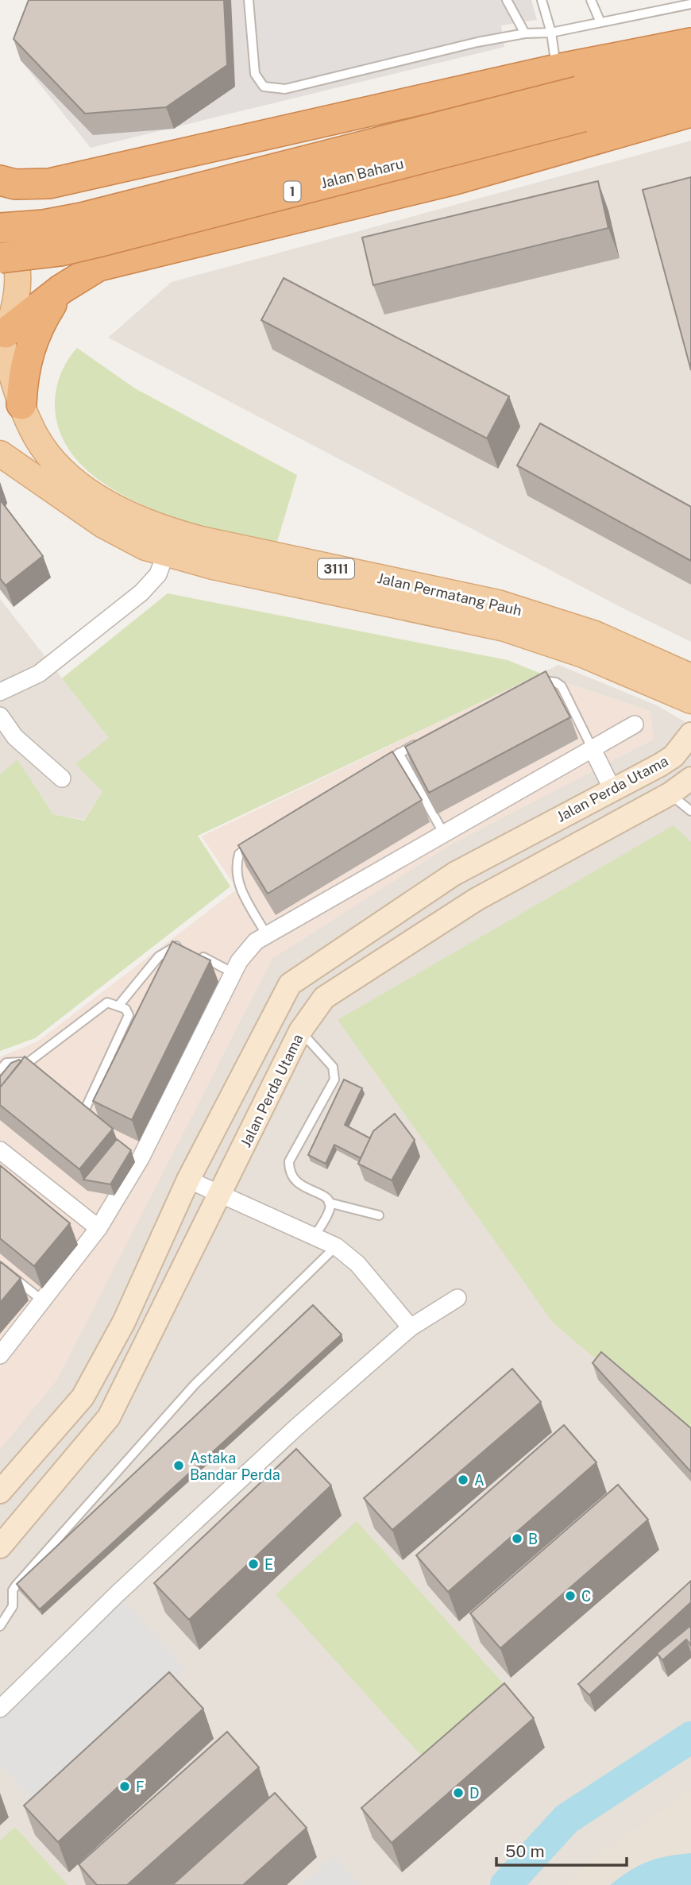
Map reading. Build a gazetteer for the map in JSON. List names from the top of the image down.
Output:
{
  "streets": {
    "highway": ["Jalan Baharu", "1"],
    "main road": ["3111", "Jalan Permatang Pauh"],
    "street": ["Jalan Perda Utama"]
  },
  "places": [
    "Astaka Bandar Perda",
    "A",
    "B",
    "E",
    "C",
    "F",
    "D"
  ],
  "scale_bar": "50 m"
}
